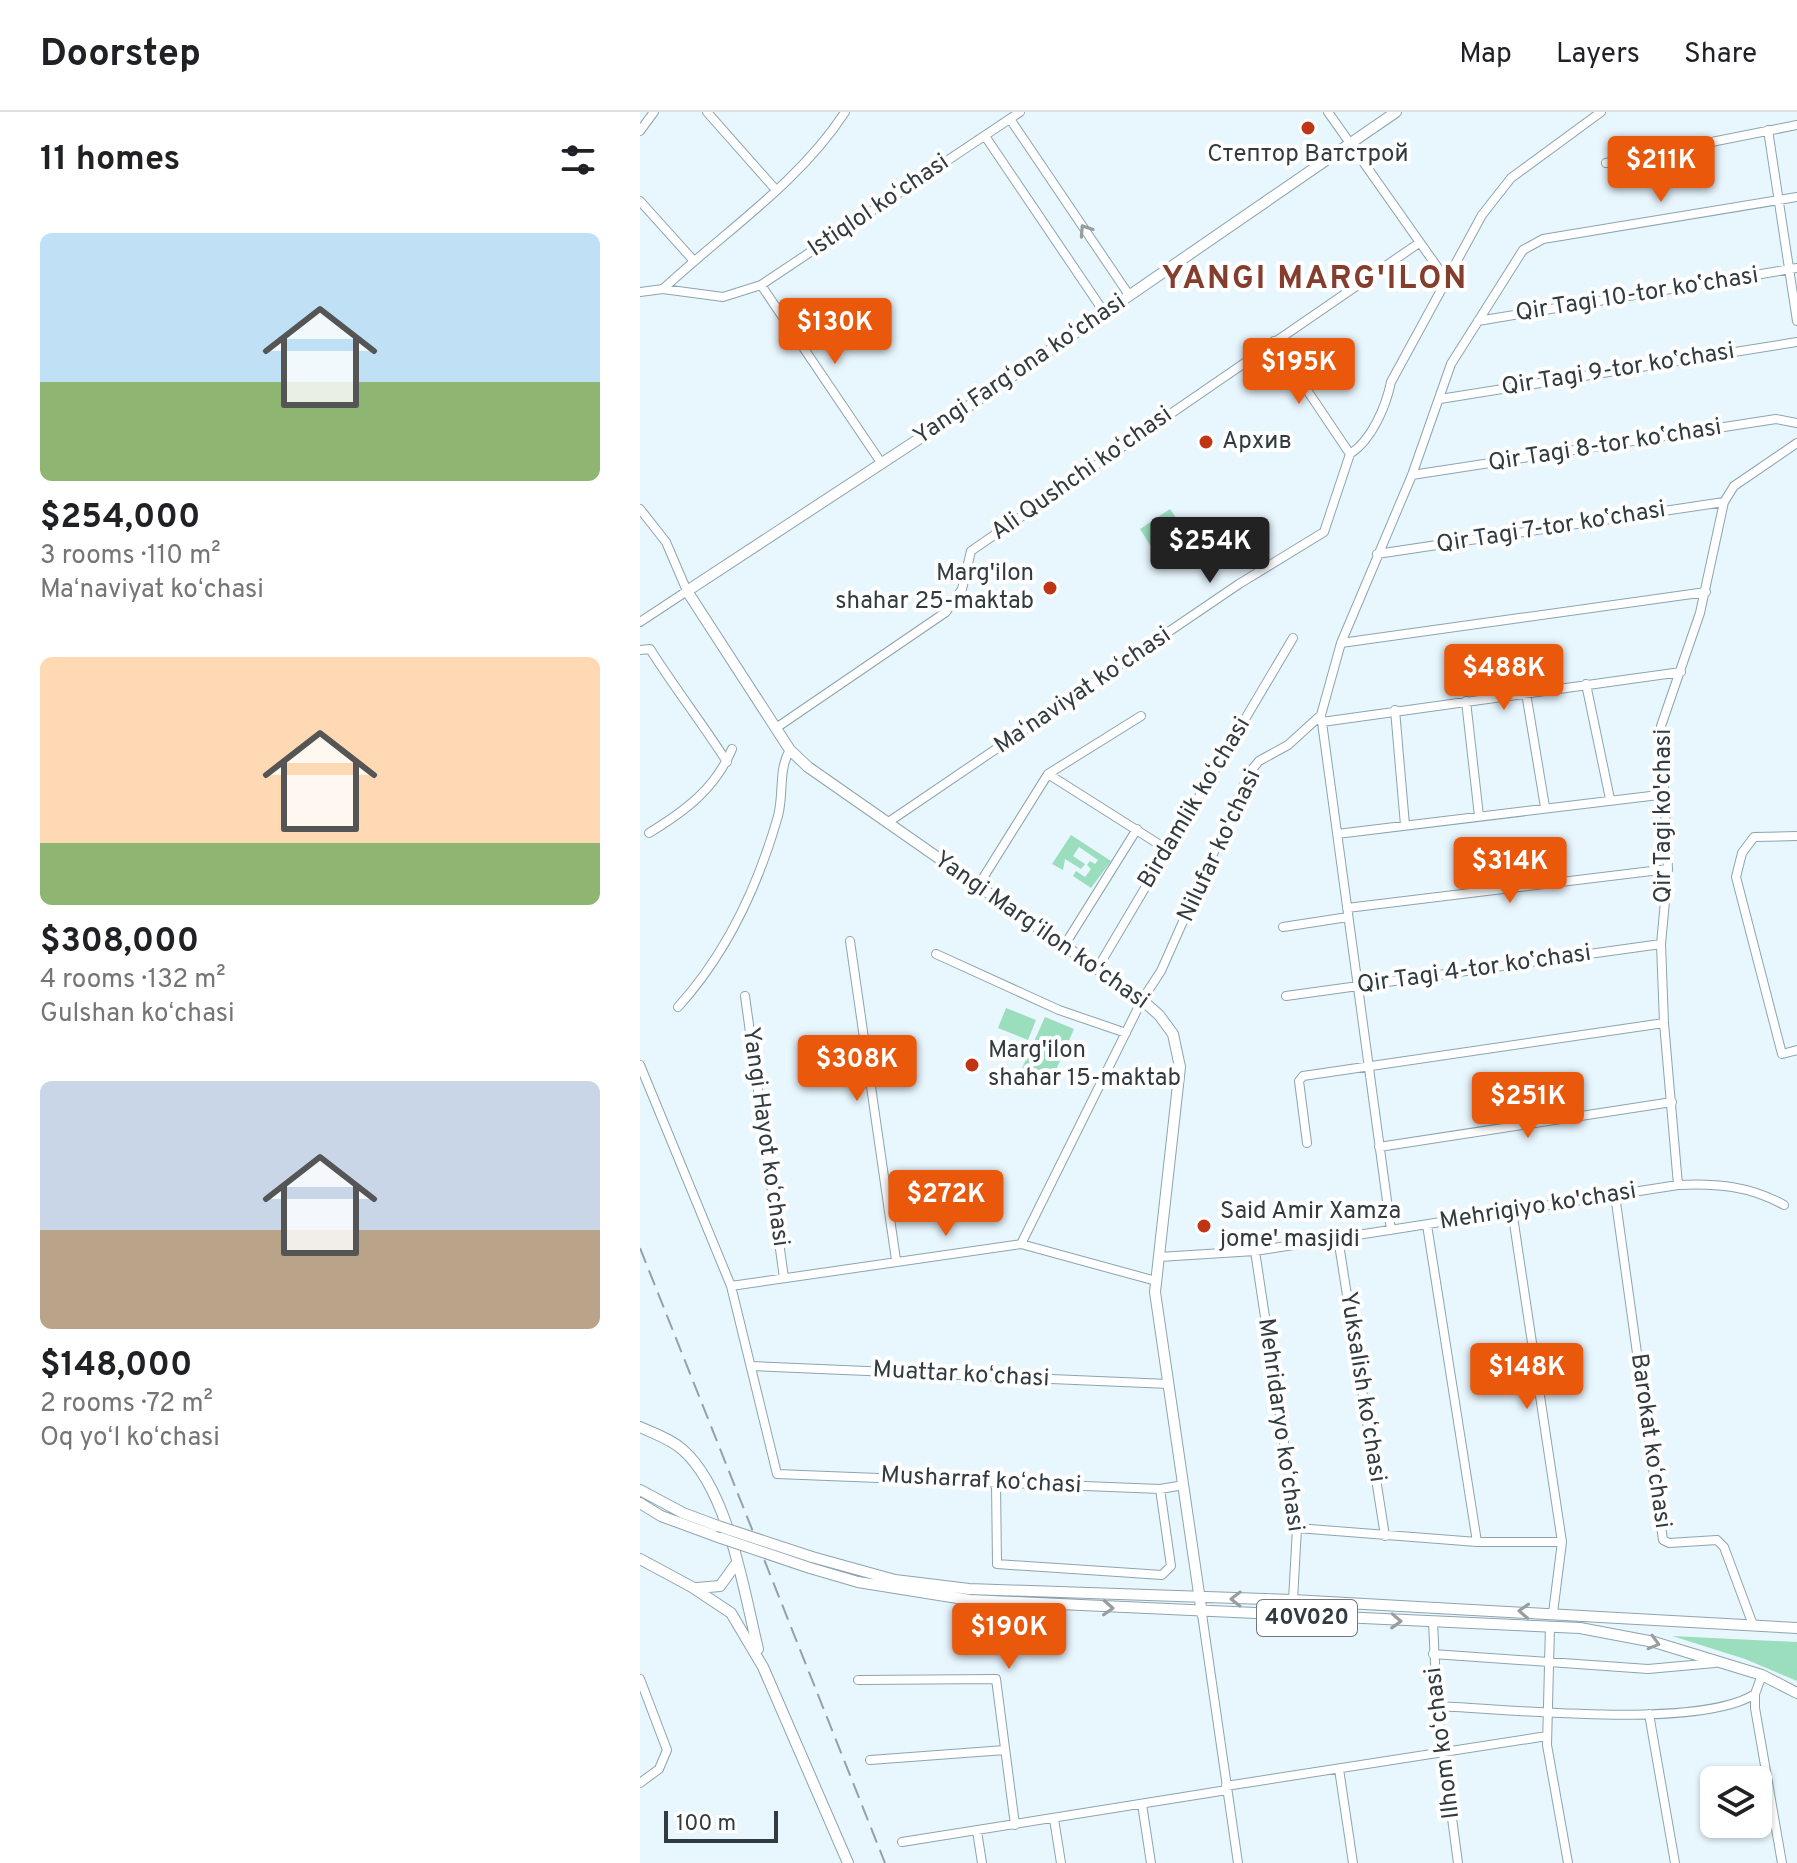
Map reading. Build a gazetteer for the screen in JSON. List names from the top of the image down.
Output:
{
  "streets": {
    "main road": ["Yangi Fargʻona koʻchasi", "Yangi Margʻilon koʻchasi", "40V020"],
    "street": [
      "Istiqlol koʻchasi",
      "Qir Tagi 10-tor koʼchasi",
      "Qir Tagi 9-tor koʼchasi",
      "Qir Tagi 8-tor koʼchasi",
      "Ali Qushchi koʻchasi",
      "Qir Tagi 7-tor koʼchasi",
      "Maʻnaviyat koʻchasi",
      "Birdamlik koʻchasi",
      "Qir Tagi ko'chasi",
      "Nilufar ko'chasi",
      "Qir Tagi 4-tor koʼchasi",
      "Yangi Hayot koʻchasi",
      "Mehrigiyo ko'chasi",
      "Muattar koʻchasi",
      "Yuksalish koʻchasi",
      "Mehridaryo koʻchasi",
      "Barokat koʻchasi",
      "Musharraf koʻchasi",
      "Ilhom koʻchasi"
    ]
  },
  "crossings": [
    ["Yangi Fargʻona koʻchasi", "Yangi Margʻilon koʻchasi"],
    ["Ali Qushchi koʻchasi", "Yangi Margʻilon koʻchasi"],
    ["Qir Tagi 7-tor koʼchasi", "Qir Tagi ko'chasi"],
    ["Maʻnaviyat koʻchasi", "Yangi Margʻilon koʻchasi"],
    ["Birdamlik koʻchasi", "Yangi Margʻilon koʻchasi"],
    ["Qir Tagi ko'chasi", "Qir Tagi 4-tor koʼchasi"],
    ["Qir Tagi ko'chasi", "Mehrigiyo ko'chasi"],
    ["Nilufar ko'chasi", "Yangi Margʻilon koʻchasi"],
    ["Yangi Margʻilon koʻchasi", "Mehrigiyo ko'chasi"],
    ["Yangi Margʻilon koʻchasi", "Muattar koʻchasi"],
    ["Yangi Margʻilon koʻchasi", "Musharraf koʻchasi"],
    ["Yangi Margʻilon koʻchasi", "40V020"],
    ["Mehrigiyo ko'chasi", "Yuksalish koʻchasi"],
    ["Mehrigiyo ko'chasi", "Mehridaryo koʻchasi"],
    ["Mehrigiyo ko'chasi", "Barokat koʻchasi"],
    ["Muattar koʻchasi", "Musharraf koʻchasi"],
    ["Mehridaryo koʻchasi", "40V020"],
    ["Barokat koʻchasi", "40V020"],
    ["40V020", "Ilhom koʻchasi"]
  ],
  "districts": ["YANGI MARG'ILON"],
  "places": [
    "Стептор Ватстрой",
    "Архив",
    "Marg'ilon shahar 25-maktab",
    "Marg'ilon shahar 15-maktab",
    "Said Amir Xamza jome' masjidi"
  ],
  "scale_bar": "100 m",
  "page": {
    "header": "Doorstep",
    "nav": ["Map", "Layers", "Share"],
    "heading": "11 homes",
    "price": [
      "$211K",
      "$130K",
      "$195K",
      "$254K",
      "$488K",
      "$314K",
      "$308K",
      "$251K",
      "$272K",
      "$148K",
      "$190K"
    ],
    "list": [
      {
        "name": "$254,000",
        "note": "3 rooms · 110 m² · Maʻnaviyat koʻchasi"
      },
      {
        "name": "$308,000",
        "note": "4 rooms · 132 m² · Gulshan koʻchasi"
      },
      {
        "name": "$148,000",
        "note": "2 rooms · 72 m² · Oq yoʻl koʻchasi"
      }
    ],
    "scale": "100 m"
  }
}
